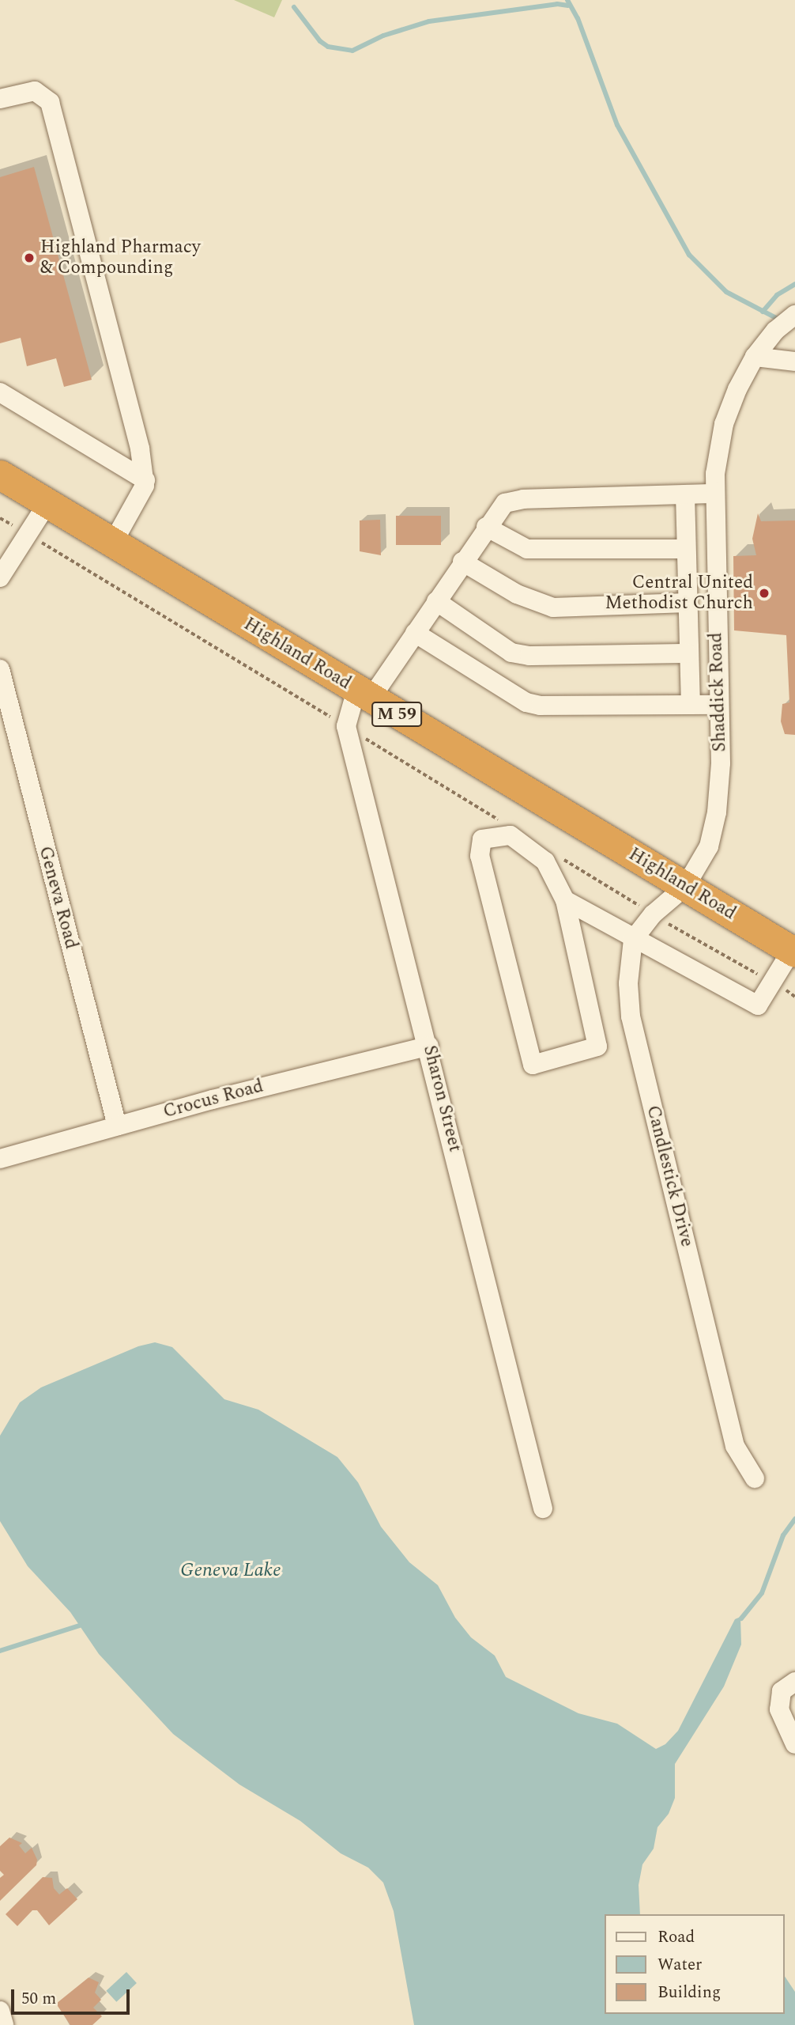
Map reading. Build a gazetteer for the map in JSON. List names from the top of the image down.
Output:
{
  "streets": {
    "highway": ["Highland Road", "M 59"],
    "street": [
      "Shaddick Road",
      "Geneva Road",
      "Sharon Street",
      "Crocus Road",
      "Candlestick Drive"
    ]
  },
  "crossings": [
    ["Highland Road", "Shaddick Road"],
    ["Geneva Road", "Crocus Road"],
    ["Sharon Street", "Crocus Road"]
  ],
  "water": ["Geneva Lake"],
  "places": ["Highland Pharmacy & Compounding", "Central United Methodist Church"],
  "legend": ["Road", "Water", "Building"],
  "scale_bar": "50 m"
}
